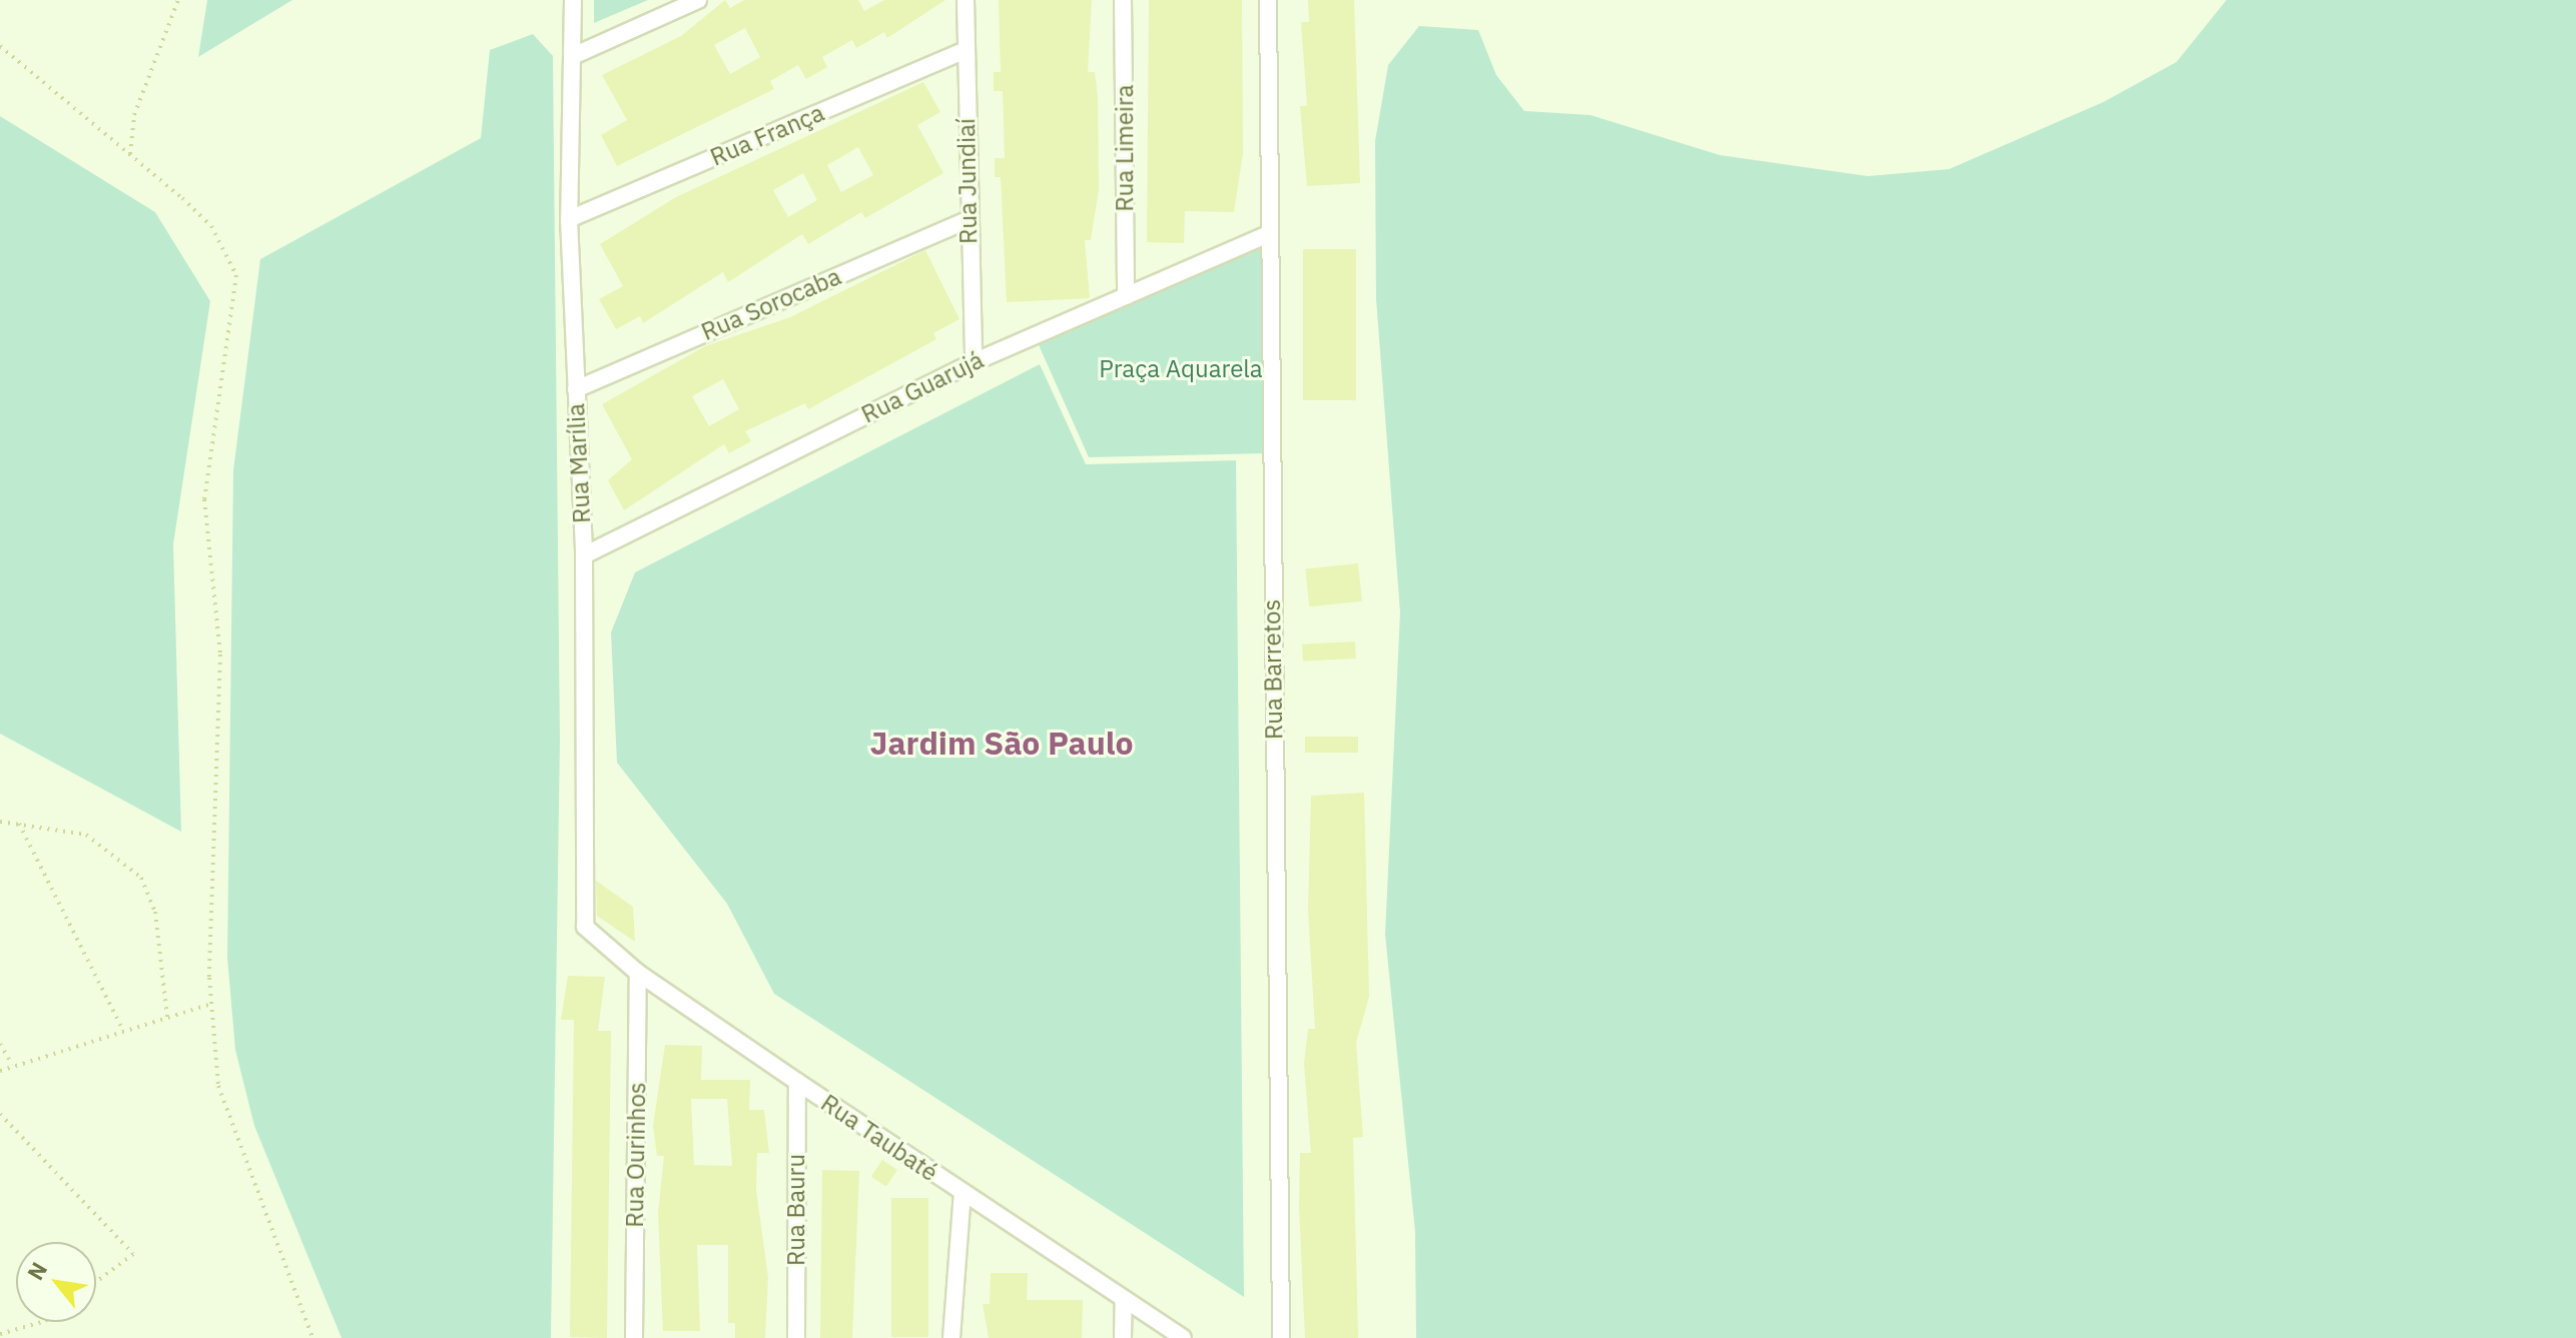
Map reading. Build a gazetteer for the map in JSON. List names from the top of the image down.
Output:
{
  "streets": {
    "street": [
      "Rua França",
      "Rua Limeira",
      "Rua Jundiaí",
      "Rua Sorocaba",
      "Rua Guarujá",
      "Rua Marília",
      "Rua Barretos",
      "Rua Taubaté",
      "Rua Ourinhos",
      "Rua Bauru"
    ]
  },
  "crossings": [
    ["Rua França", "Rua Jundiaí"],
    ["Rua França", "Rua Marília"],
    ["Rua Limeira", "Rua Guarujá"],
    ["Rua Jundiaí", "Rua Sorocaba"],
    ["Rua Jundiaí", "Rua Guarujá"],
    ["Rua Sorocaba", "Rua Marília"],
    ["Rua Guarujá", "Rua Marília"],
    ["Rua Guarujá", "Rua Barretos"],
    ["Rua Marília", "Rua Taubaté"],
    ["Rua Taubaté", "Rua Ourinhos"],
    ["Rua Taubaté", "Rua Bauru"]
  ],
  "districts": ["Jardim São Paulo"],
  "parks": ["Praça Aquarela"],
  "north": "top left"
}
